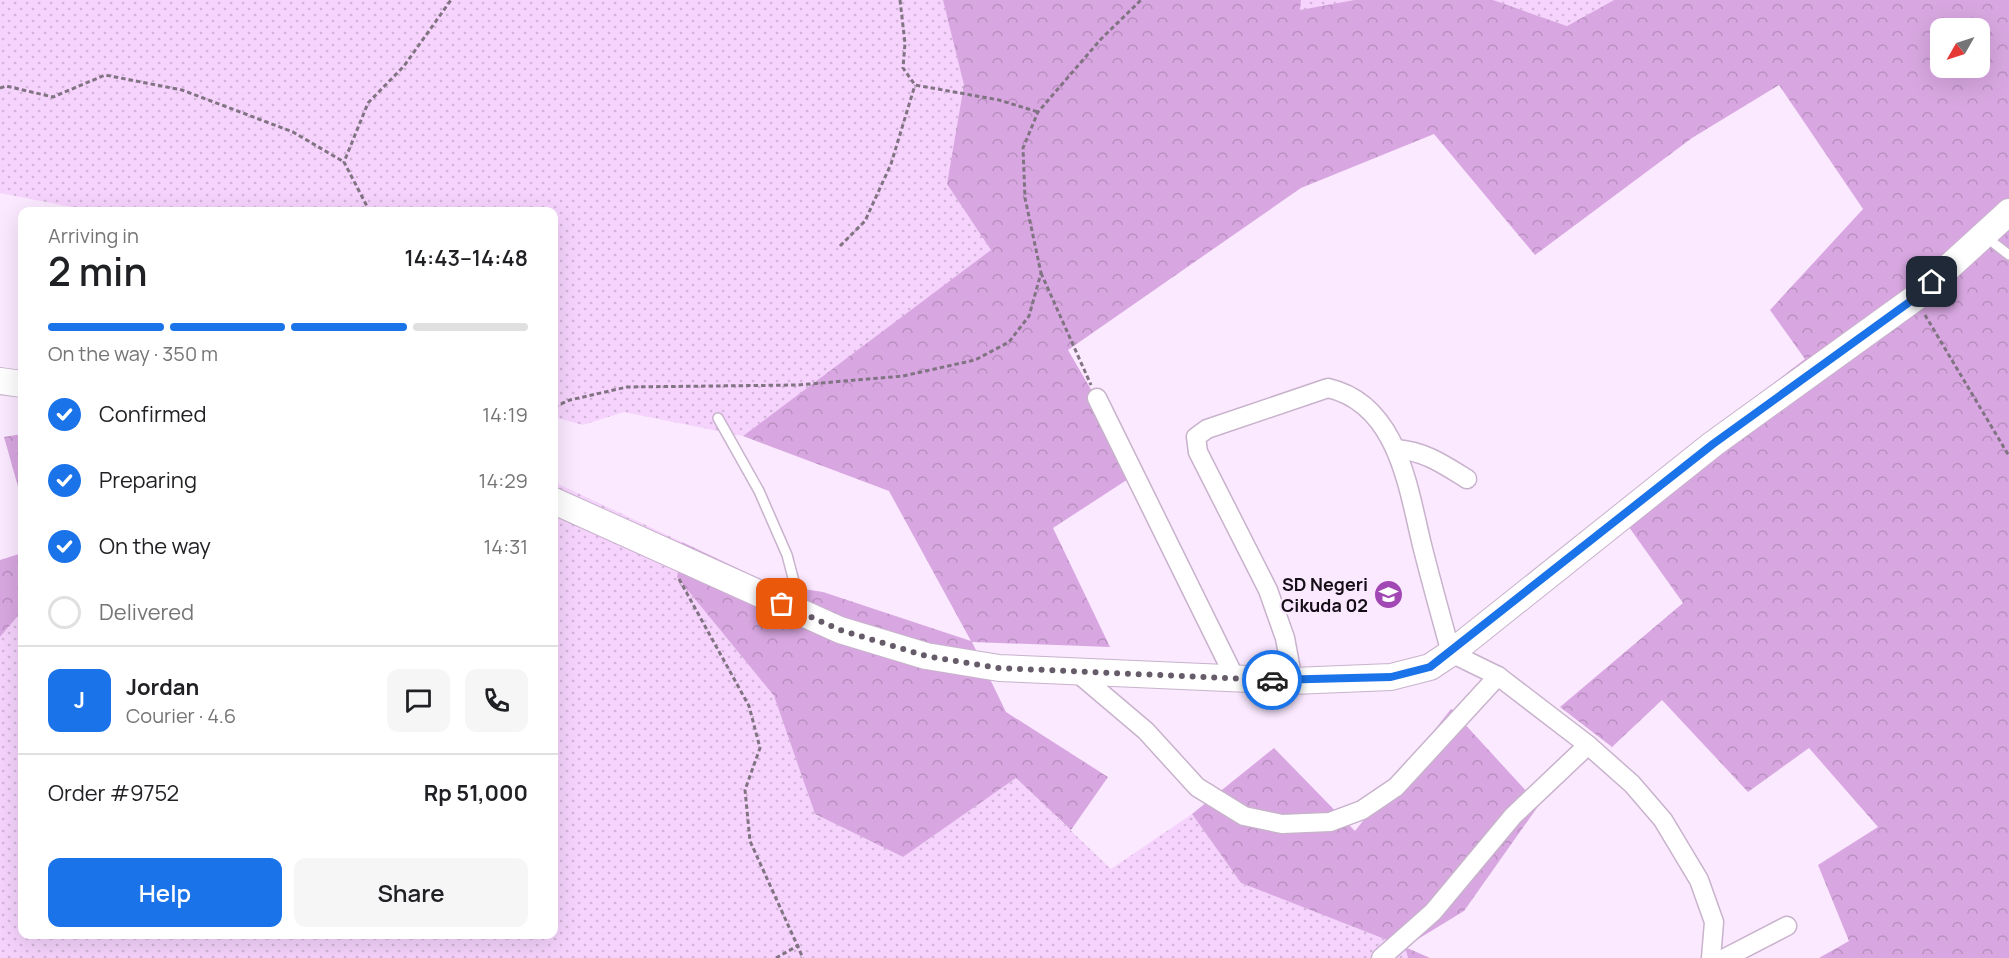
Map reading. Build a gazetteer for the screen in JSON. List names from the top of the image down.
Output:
{
  "places": {
    "school or university": ["SD Negeri Cikuda 02"]
  },
  "north": "bottom left",
  "page": {
    "heading": ["2 min", "Arriving in", "14:43–14:48"],
    "panel": [
      "Jordan",
      "Courier · 4.6",
      "Order #9752",
      "Rp 51,000"
    ],
    "bar": "On the way · 350 m",
    "list": [
      ["Confirmed", "14:19"],
      ["Preparing", "14:29"],
      ["On the way", "14:31"],
      "Delivered"
    ],
    "round": "J",
    "buttons": ["Help", "Share"]
  }
}
